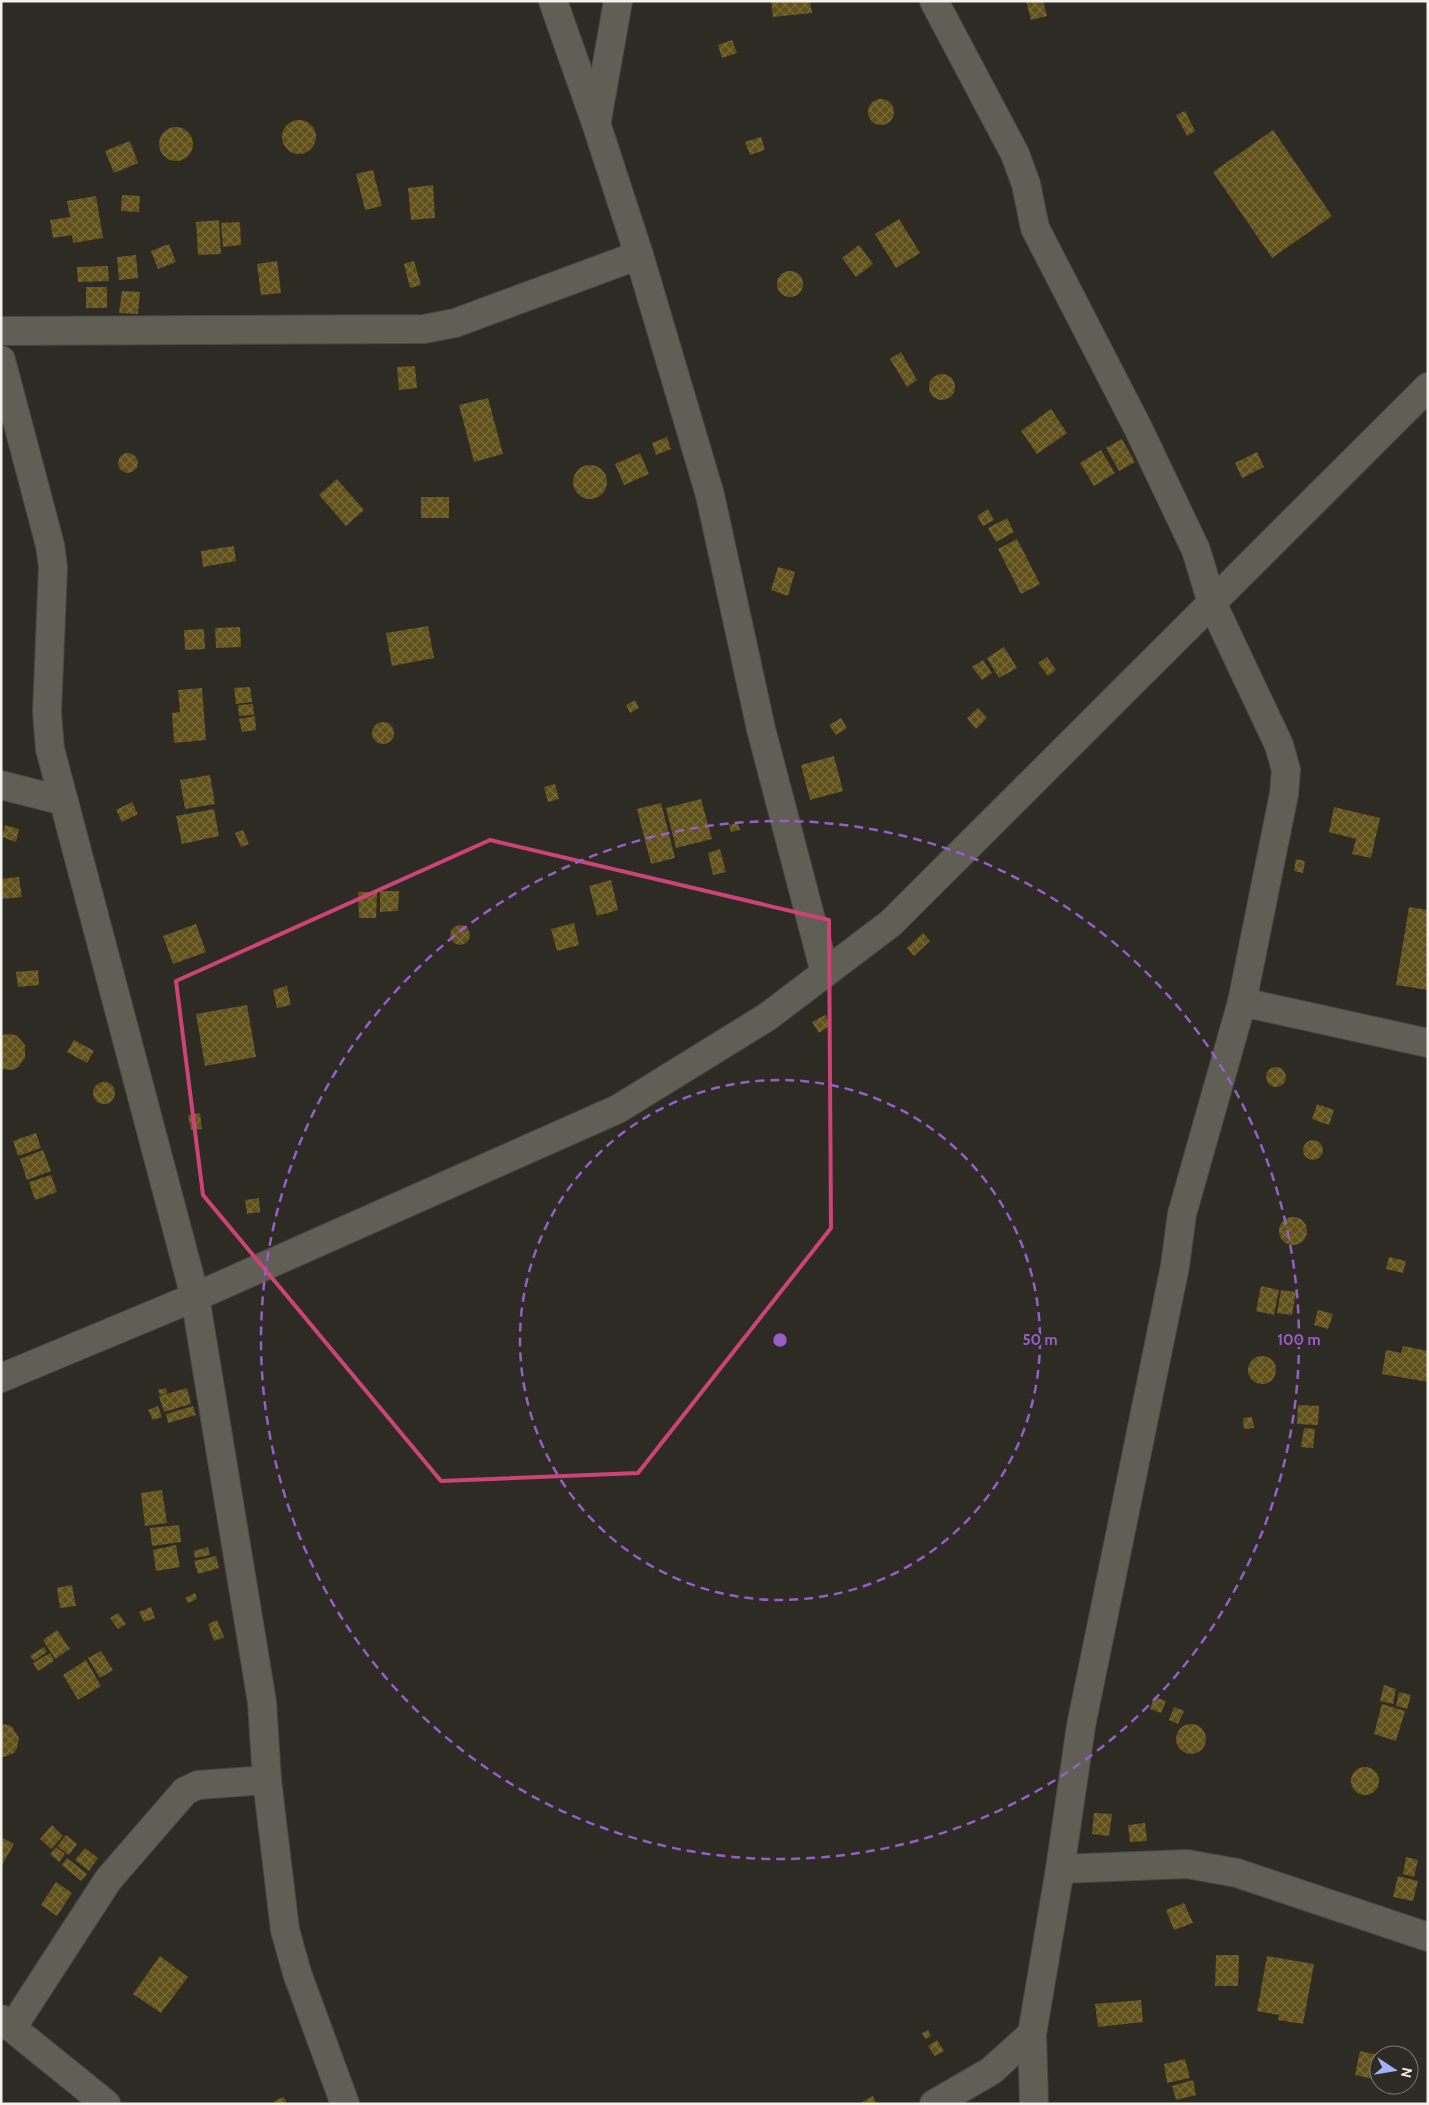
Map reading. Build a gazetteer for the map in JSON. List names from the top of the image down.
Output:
{
  "north": "right",
  "rings": ["50 m", "100 m"]
}
